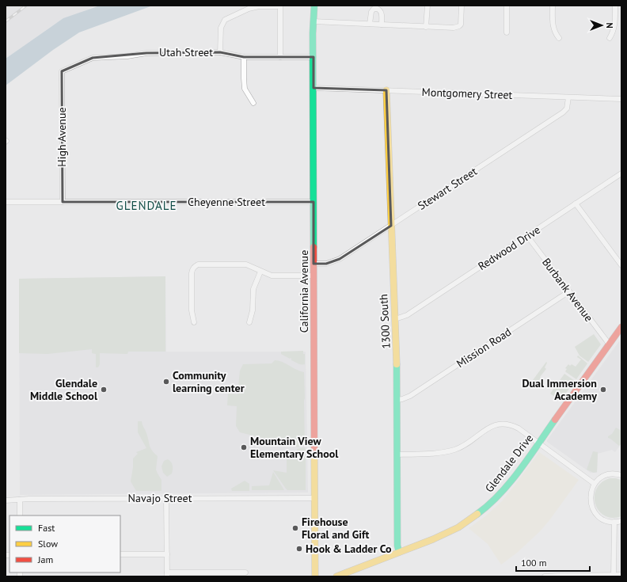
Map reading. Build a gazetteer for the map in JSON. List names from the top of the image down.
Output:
{
  "streets": {
    "street": [
      "Utah Street",
      "Montgomery Street",
      "High Avenue",
      "Stewart Street",
      "Cheyenne Street",
      "Redwood Drive",
      "Burbank Avenue",
      "California Avenue",
      "1300 South",
      "Mission Road",
      "Glendale Drive",
      "Navajo Street"
    ]
  },
  "crossings": [
    ["Utah Street", "High Avenue"],
    ["Utah Street", "California Avenue"],
    ["Montgomery Street", "Stewart Street"],
    ["Montgomery Street", "California Avenue"],
    ["Montgomery Street", "1300 South"],
    ["High Avenue", "Cheyenne Street"],
    ["Stewart Street", "California Avenue"],
    ["Stewart Street", "1300 South"],
    ["Cheyenne Street", "California Avenue"],
    ["Redwood Drive", "Burbank Avenue"],
    ["Redwood Drive", "1300 South"],
    ["Burbank Avenue", "Mission Road"],
    ["Burbank Avenue", "Glendale Drive"],
    ["California Avenue", "Navajo Street"],
    ["1300 South", "Mission Road"],
    ["1300 South", "Glendale Drive"]
  ],
  "districts": ["GLENDALE"],
  "places": [
    "Community learning center",
    "Glendale Middle School",
    "Dual Immersion Academy",
    "Mountain View Elementary School",
    "Firehouse Floral and Gift",
    "Hook & Ladder Co"
  ],
  "legend": ["Fast", "Slow", "Jam"],
  "scale_bar": "100 m",
  "north": "right"
}
